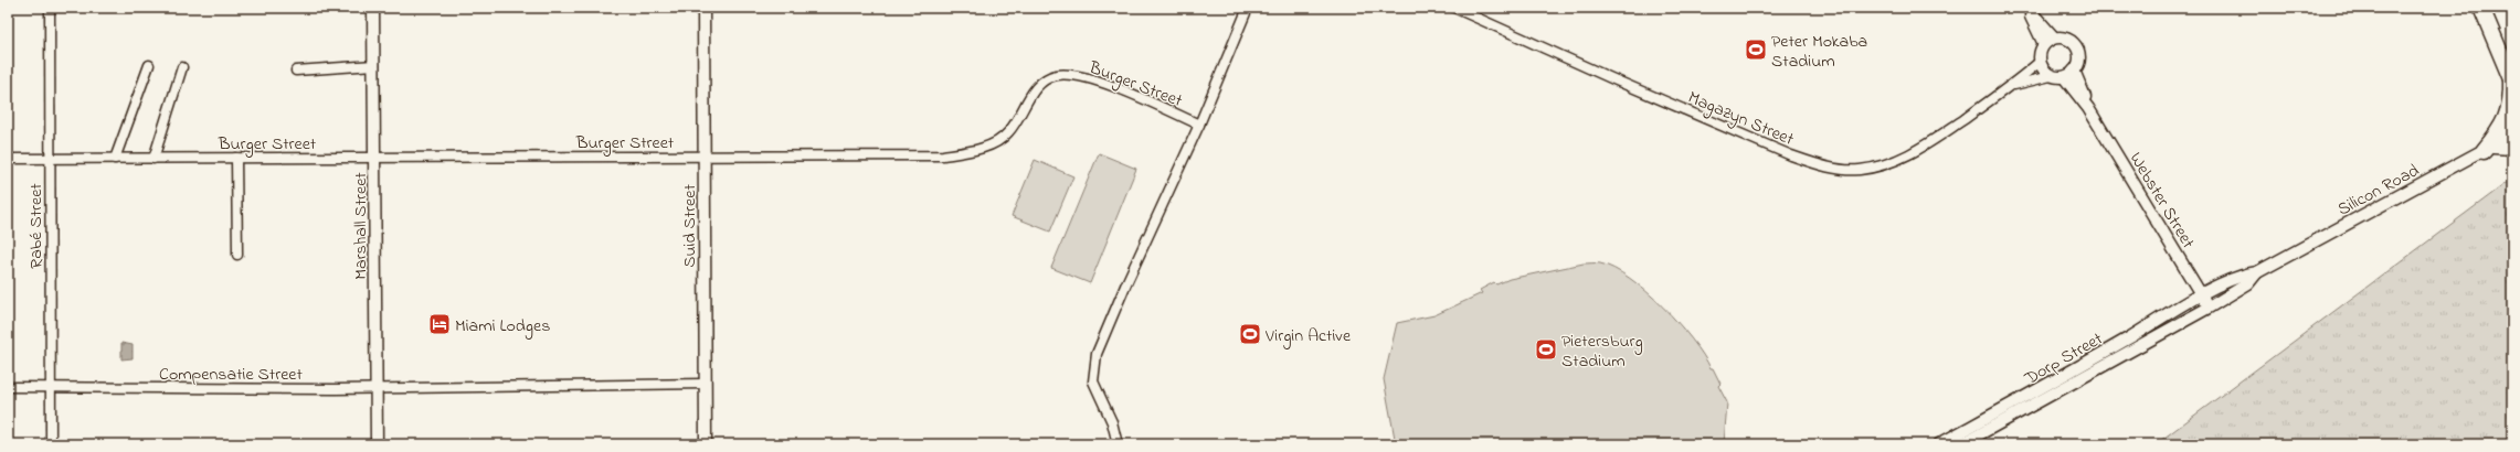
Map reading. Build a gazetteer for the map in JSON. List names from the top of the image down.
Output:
{
  "streets": {
    "street": [
      "Burger Street",
      "Magazyn Street",
      "Silicon Road",
      "Webster Street",
      "Rabé Street",
      "Marshall Street",
      "Suid Street",
      "Dorp Street",
      "Compensatie Street"
    ]
  },
  "crossings": [
    ["Burger Street", "Rabé Street"],
    ["Burger Street", "Marshall Street"],
    ["Burger Street", "Suid Street"],
    ["Magazyn Street", "Webster Street"],
    ["Silicon Road", "Webster Street"],
    ["Silicon Road", "Dorp Street"],
    ["Webster Street", "Dorp Street"],
    ["Rabé Street", "Compensatie Street"],
    ["Marshall Street", "Compensatie Street"],
    ["Suid Street", "Compensatie Street"]
  ],
  "places": {
    "sports": ["Peter Mokaba Stadium", "Virgin Active", "Pietersburg Stadium"],
    "hotel": ["Miami Lodges"]
  }
}
